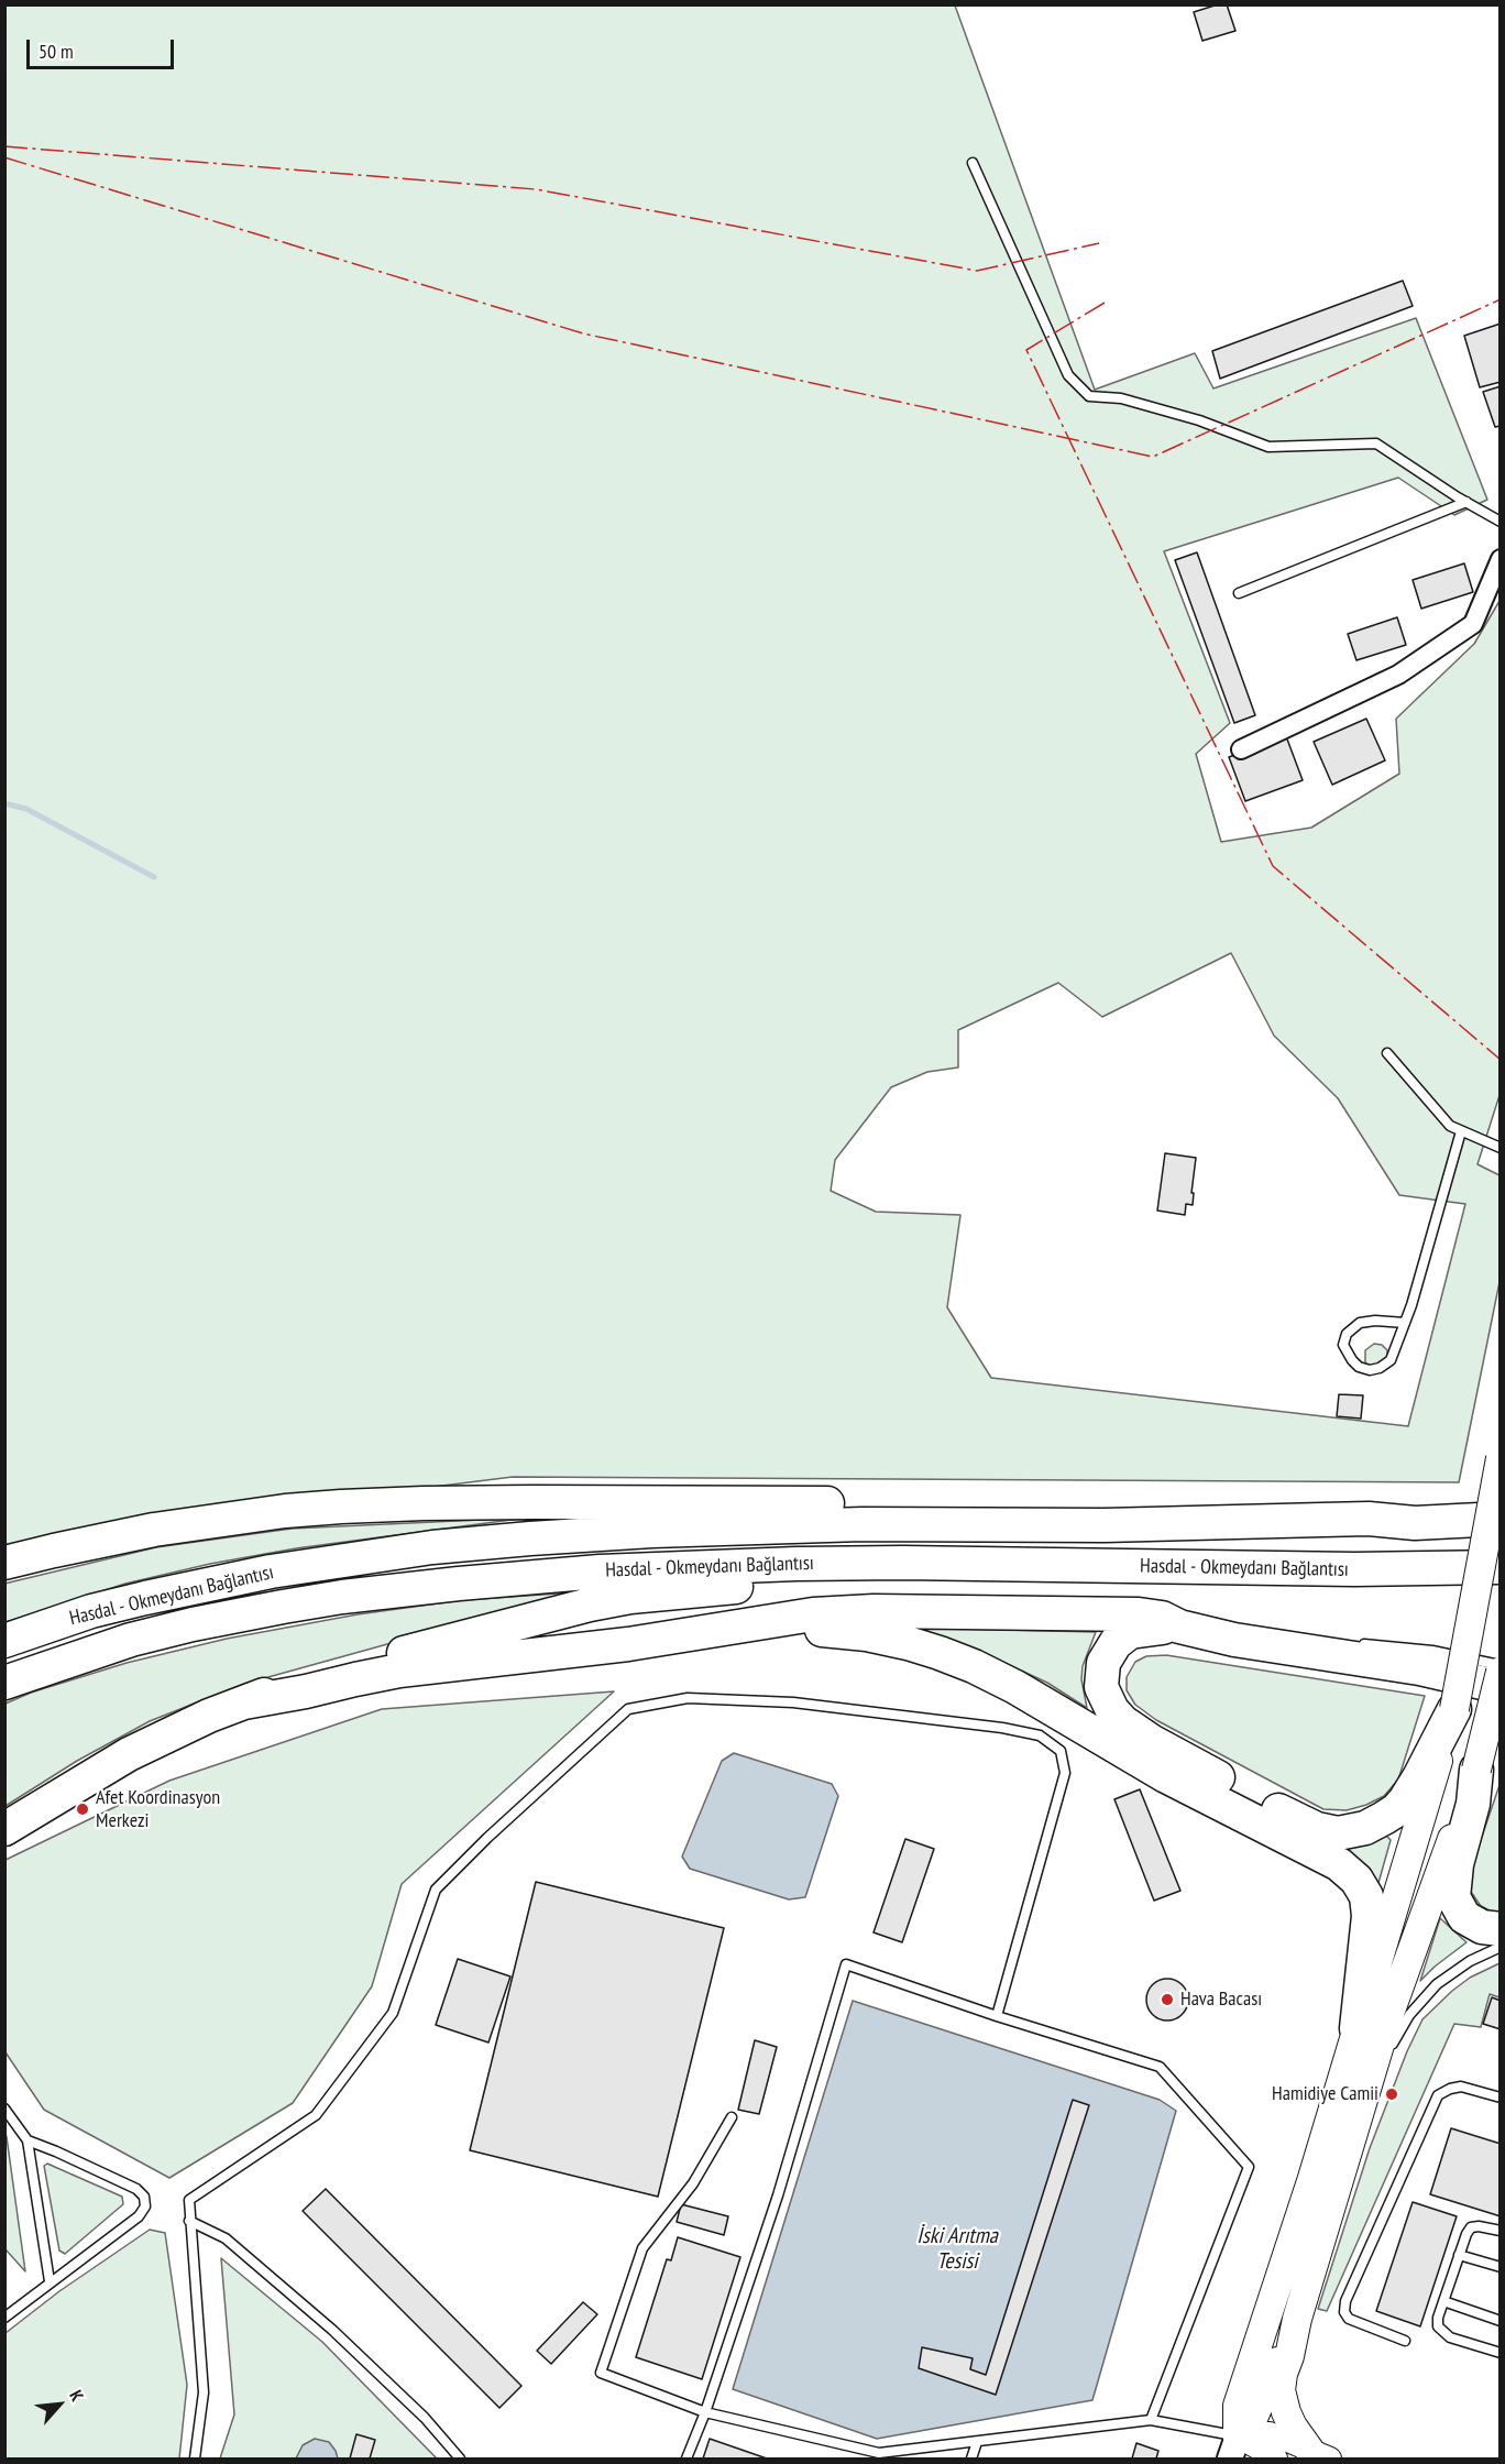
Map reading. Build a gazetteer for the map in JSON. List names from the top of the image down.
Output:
{
  "streets": {
    "highway": ["Hasdal - Okmeydanı Bağlantısı"]
  },
  "water": ["İski Arıtma Tesisi"],
  "places": ["Afet Koordinasyon Merkezi", "Hava Bacası", "Hamidiye Camii"],
  "scale_bar": "50 m",
  "north": "top right"
}
